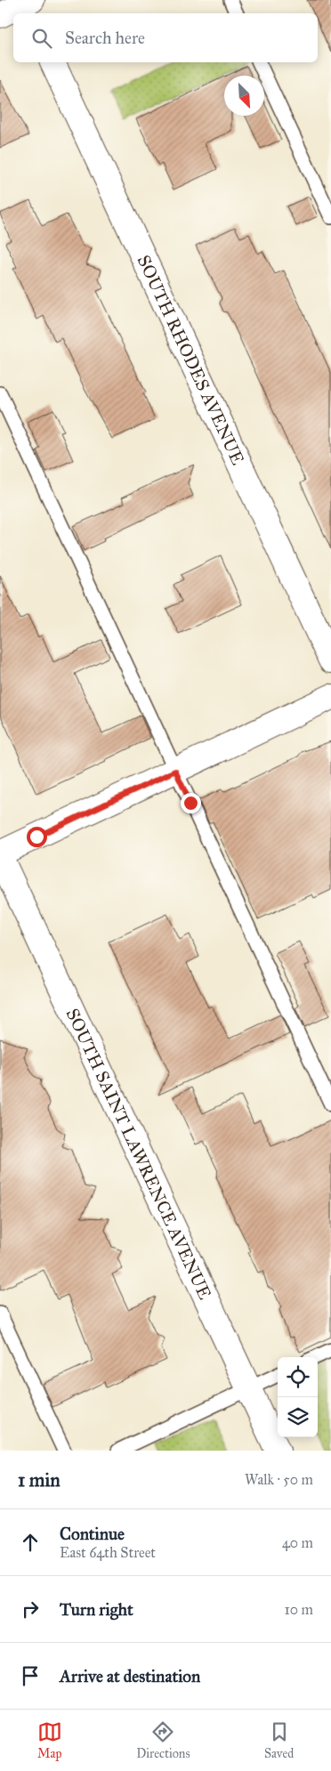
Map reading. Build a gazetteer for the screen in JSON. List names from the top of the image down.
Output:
{
  "streets": {
    "street": ["SOUTH RHODES AVENUE", "SOUTH SAINT LAWRENCE AVENUE"]
  },
  "north": "bottom right",
  "page": {
    "search": "Search here",
    "heading": ["1 min", "Walk · 50 m"],
    "list": [
      ["Continue", "East 64th Street", "40 m"],
      ["Turn right", "10 m"],
      "Arrive at destination"
    ],
    "nav": ["Map", "Directions", "Saved"]
  }
}
